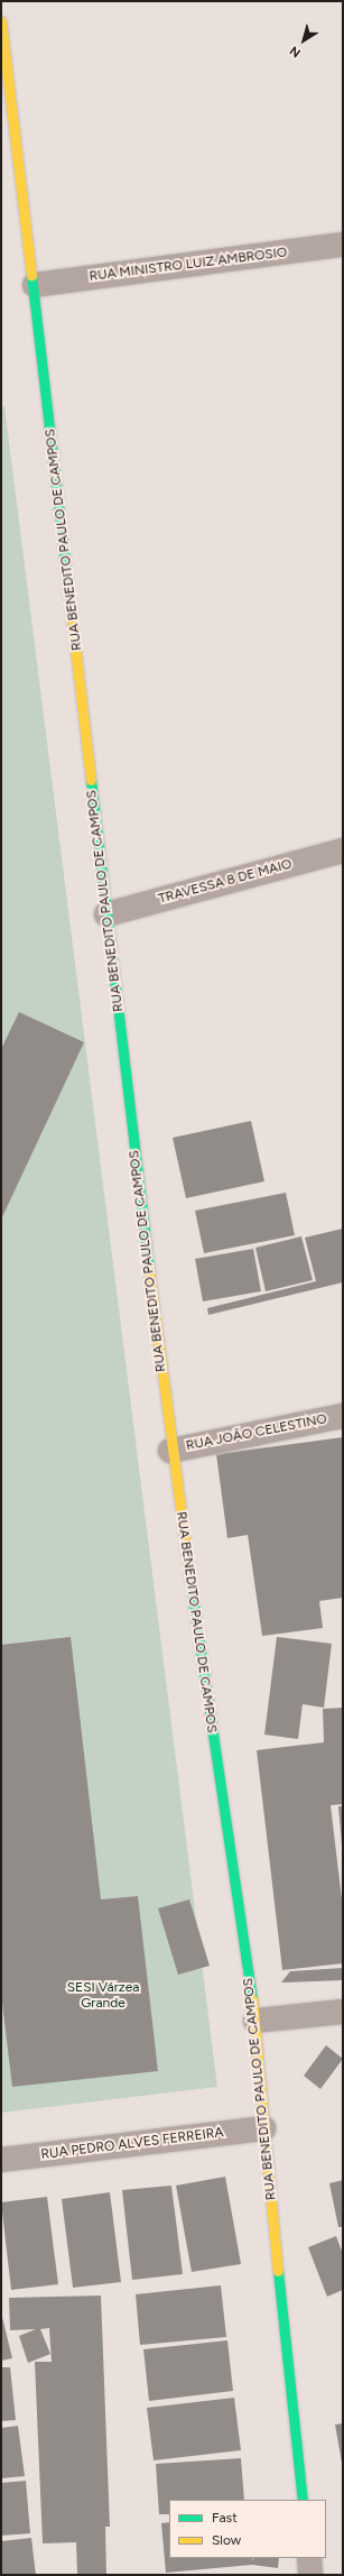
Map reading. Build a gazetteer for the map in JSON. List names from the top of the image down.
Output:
{
  "streets": {
    "street": [
      "RUA MINISTRO LUIZ AMBROSIO",
      "RUA BENEDITO PAULO DE CAMPOS",
      "TRAVESSA 8 DE MAIO",
      "RUA JOÃO CELESTINO",
      "RUA PEDRO ALVES FERREIRA"
    ]
  },
  "crossings": [
    ["RUA MINISTRO LUIZ AMBROSIO", "RUA BENEDITO PAULO DE CAMPOS"],
    ["RUA BENEDITO PAULO DE CAMPOS", "TRAVESSA 8 DE MAIO"],
    ["RUA BENEDITO PAULO DE CAMPOS", "RUA JOÃO CELESTINO"],
    ["RUA BENEDITO PAULO DE CAMPOS", "RUA PEDRO ALVES FERREIRA"]
  ],
  "parks": ["SESI Várzea Grande"],
  "legend": ["Fast", "Slow"],
  "north": "bottom left"
}
